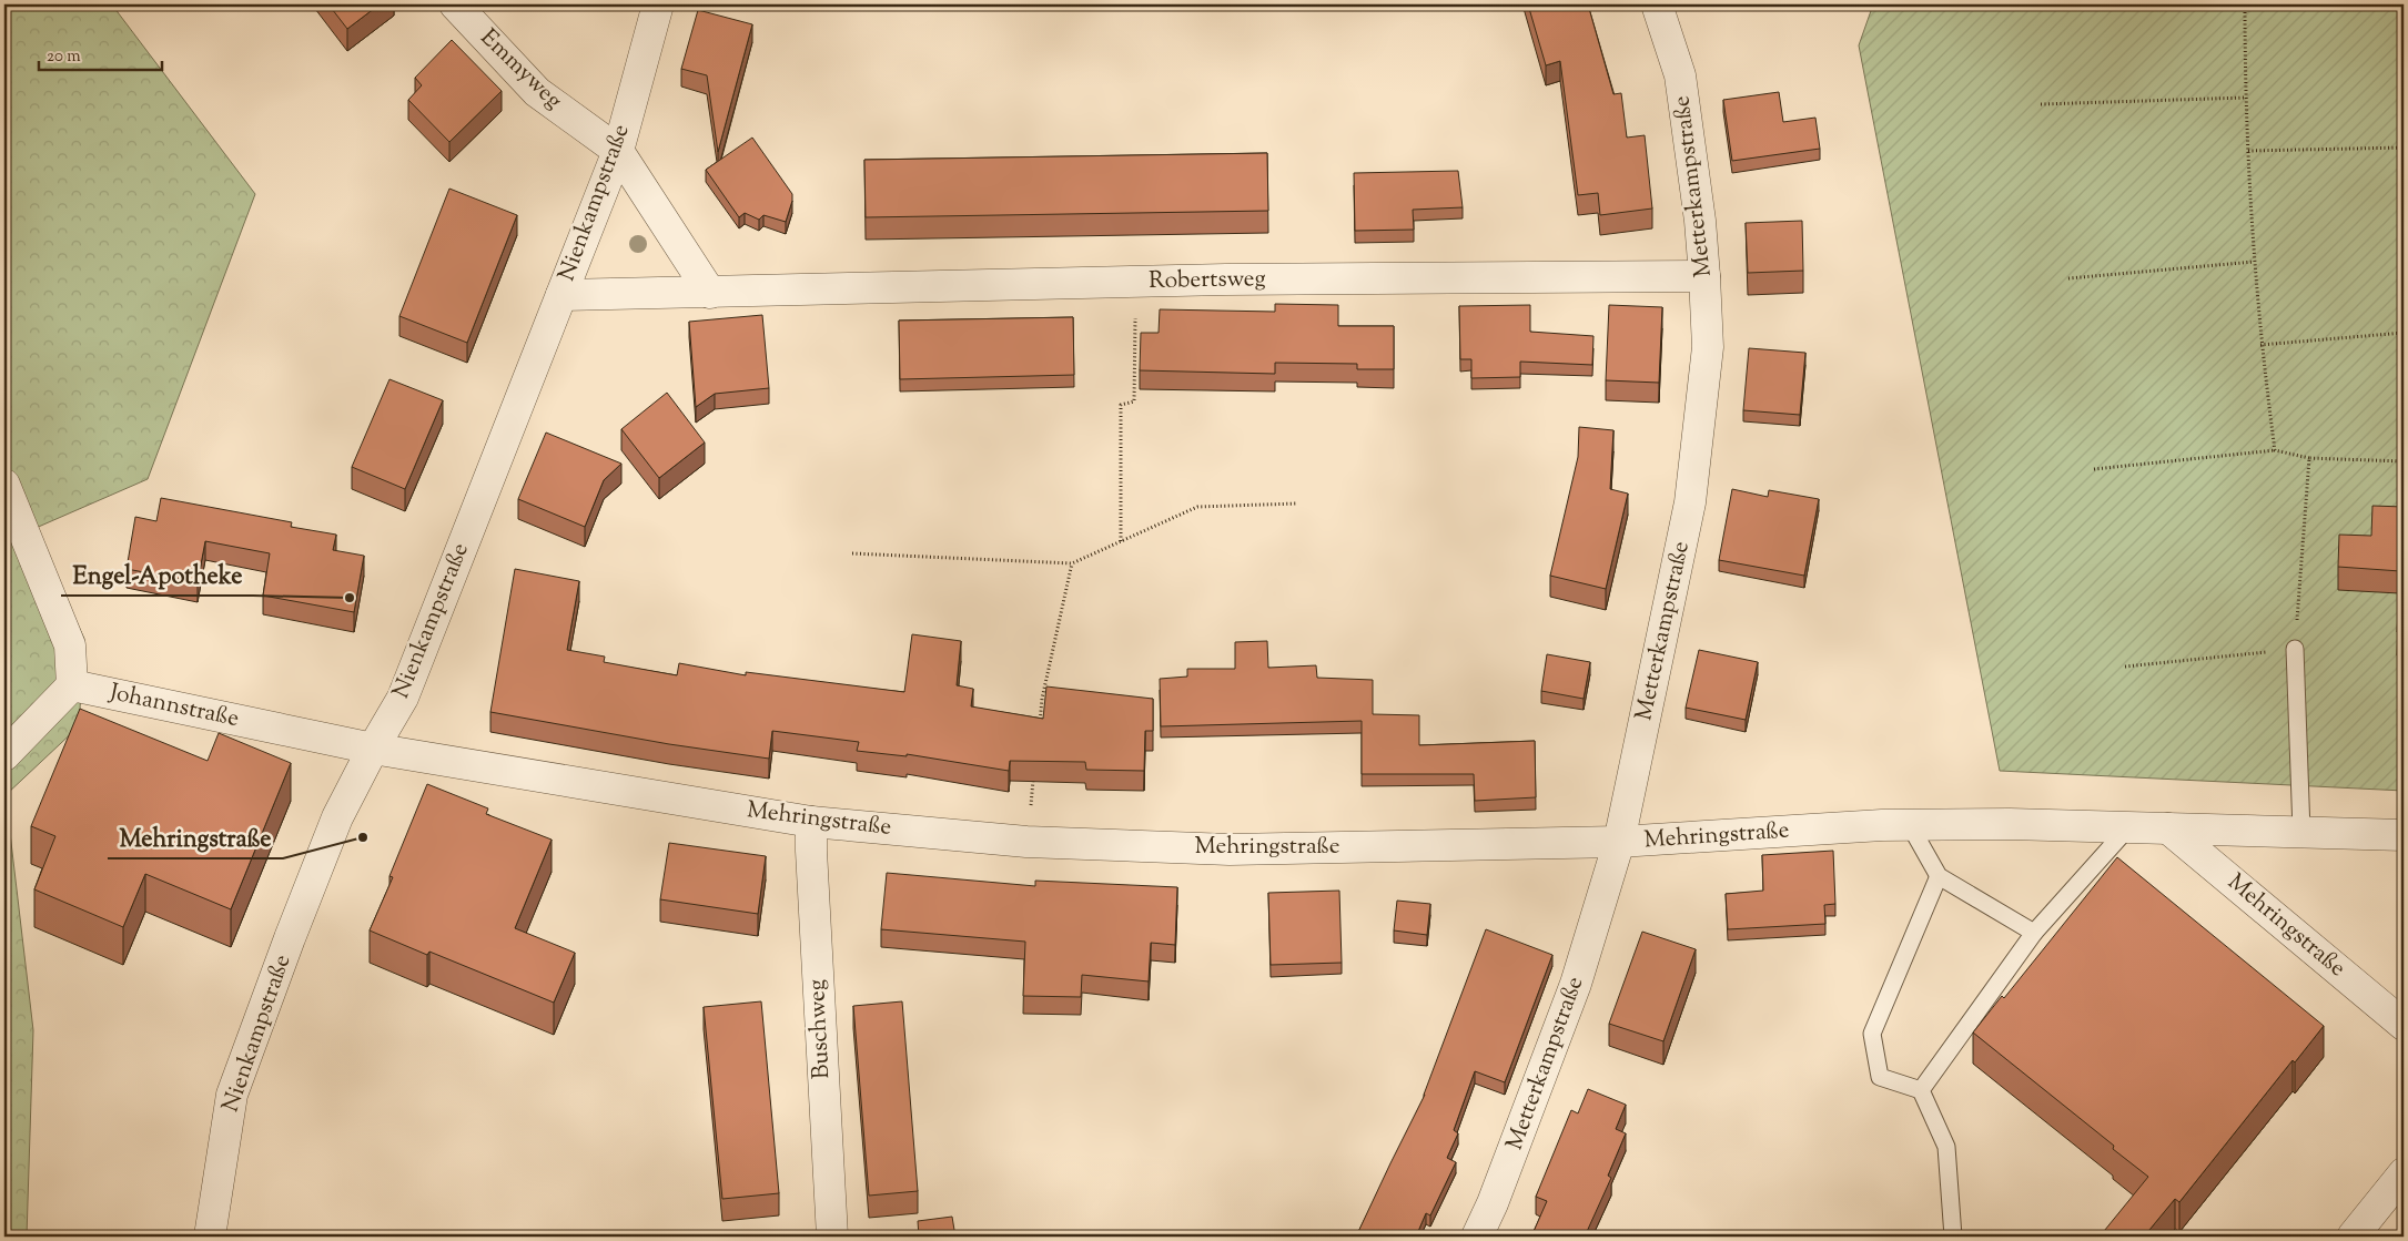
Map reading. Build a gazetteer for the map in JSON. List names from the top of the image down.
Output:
{
  "streets": {
    "street": [
      "Emmyweg",
      "Metterkampstraße",
      "Nienkampstraße",
      "Robertsweg",
      "Johannstraße",
      "Mehringstraße",
      "Buschweg"
    ]
  },
  "crossings": [
    ["Emmyweg", "Nienkampstraße"],
    ["Metterkampstraße", "Robertsweg"],
    ["Metterkampstraße", "Mehringstraße"],
    ["Nienkampstraße", "Robertsweg"],
    ["Nienkampstraße", "Johannstraße"],
    ["Nienkampstraße", "Mehringstraße"],
    ["Johannstraße", "Mehringstraße"],
    ["Mehringstraße", "Buschweg"]
  ],
  "places": ["Engel-Apotheke", "Mehringstraße"],
  "scale_bar": "20 m"
}
